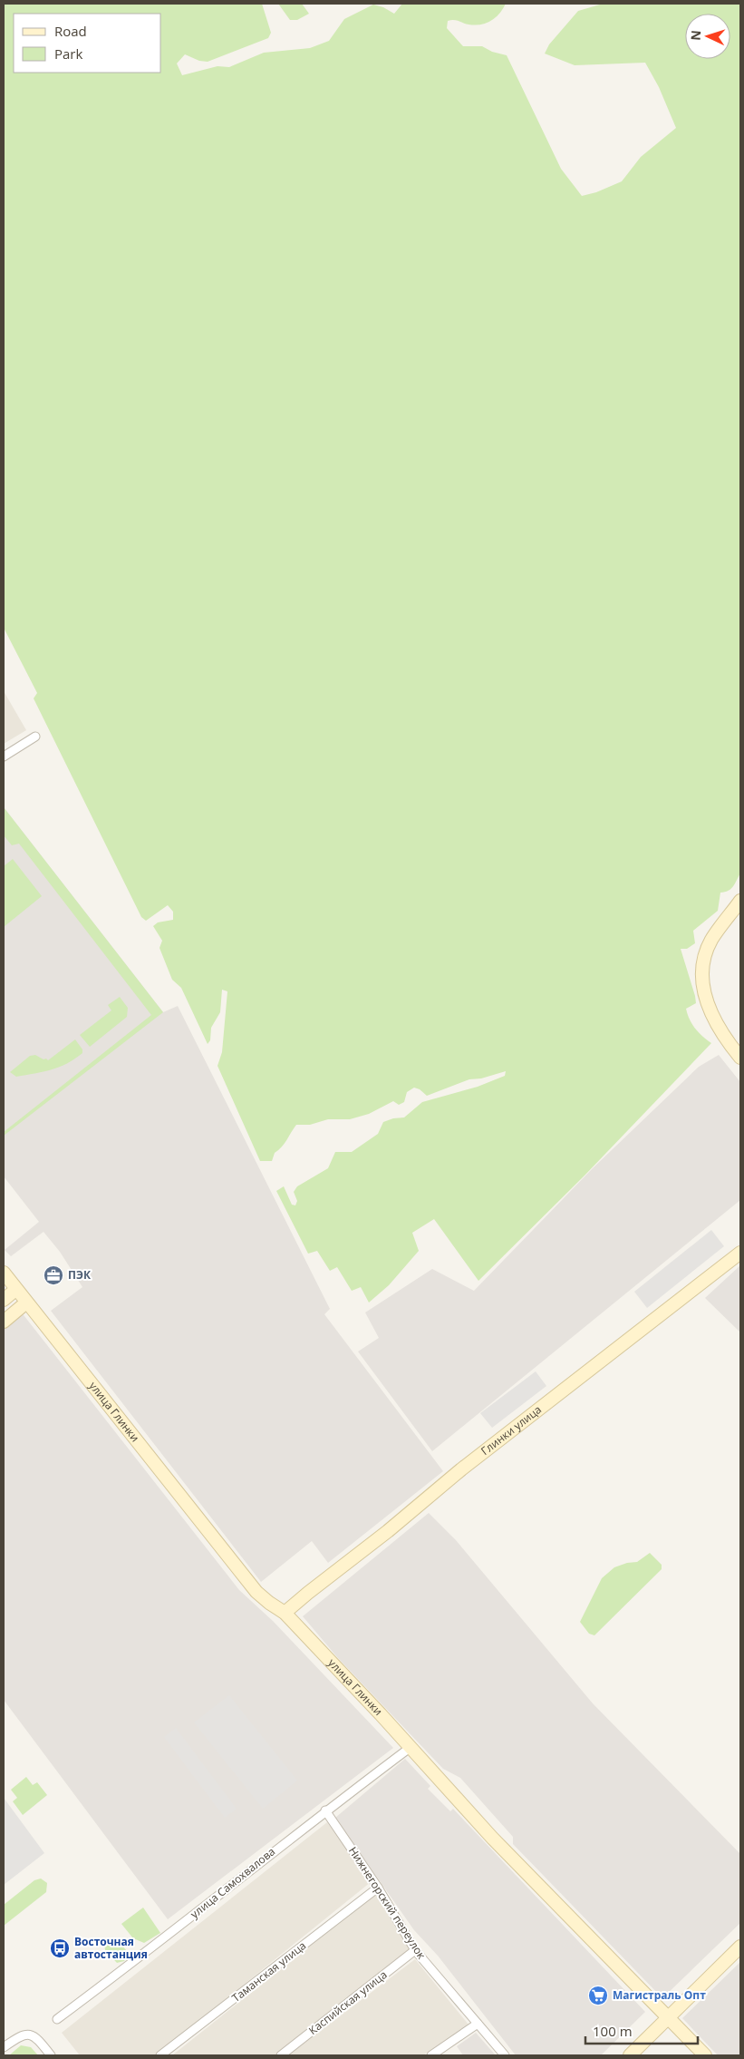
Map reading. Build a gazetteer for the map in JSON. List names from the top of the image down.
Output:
{
  "streets": {
    "main road": ["улица Глинки", "Глинки улица"],
    "street": [
      "улица Самохвалова",
      "Нижнегорский переулок",
      "Таманская улица",
      "Каспийская улица"
    ]
  },
  "crossings": [
    ["улица Глинки", "Глинки улица"],
    ["улица Глинки", "улица Самохвалова"],
    ["улица Самохвалова", "Нижнегорский переулок"],
    ["Нижнегорский переулок", "Таманская улица"],
    ["Нижнегорский переулок", "Каспийская улица"]
  ],
  "places": {
    "office": ["ПЭК"],
    "bus stop": ["Восточная автостанция"],
    "supermarket": ["Магистраль Опт"]
  },
  "legend": ["Road", "Park"],
  "scale_bar": "100 m",
  "north": "left"
}
